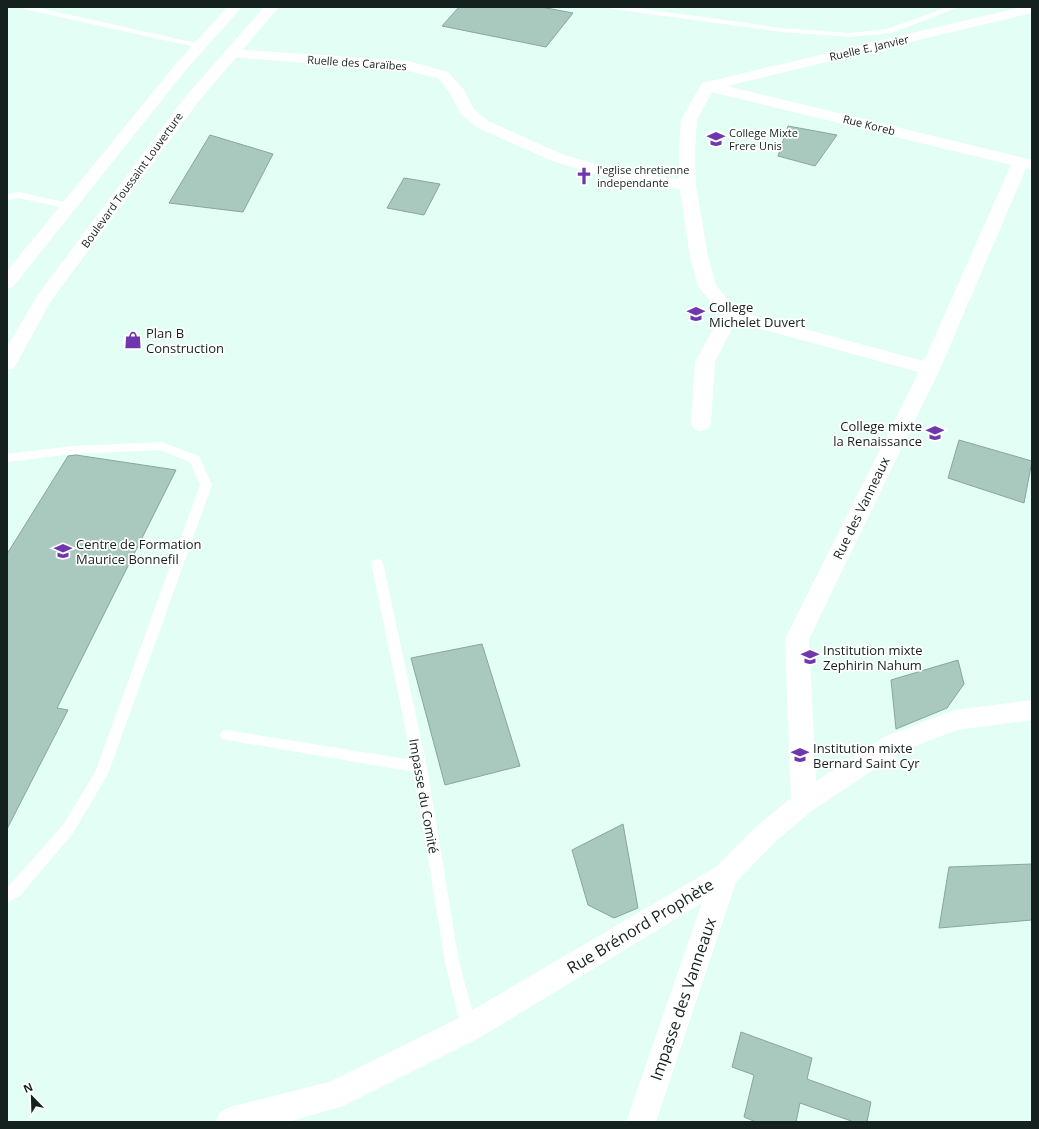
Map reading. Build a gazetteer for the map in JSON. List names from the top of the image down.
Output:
{
  "streets": {
    "street": [
      "Ruelle E. Janvier",
      "Ruelle des Caraïbes",
      "Rue Koreb",
      "Boulevard Toussaint Louverture",
      "Rue des Vanneaux",
      "Rue Brénord Prophète",
      "Impasse des Vanneaux"
    ],
    "lane": ["Impasse du Comité"]
  },
  "crossings": [
    ["Ruelle E. Janvier", "Rue Koreb"],
    ["Ruelle des Caraïbes", "Boulevard Toussaint Louverture"],
    ["Rue Koreb", "Rue des Vanneaux"],
    ["Rue des Vanneaux", "Rue Brénord Prophète"],
    ["Impasse du Comité", "Rue Brénord Prophète"],
    ["Rue Brénord Prophète", "Impasse des Vanneaux"]
  ],
  "places": {
    "school or university": [
      "College Mixte Frere Unis",
      "College Michelet Duvert",
      "College mixte la Renaissance",
      "Centre de Formation Maurice Bonnefil",
      "Institution mixte Zephirin Nahum",
      "Institution mixte Bernard Saint Cyr"
    ],
    "church": ["l'eglise chretienne independante"],
    "shop": ["Plan B Construction"]
  },
  "north": "top left"
}
